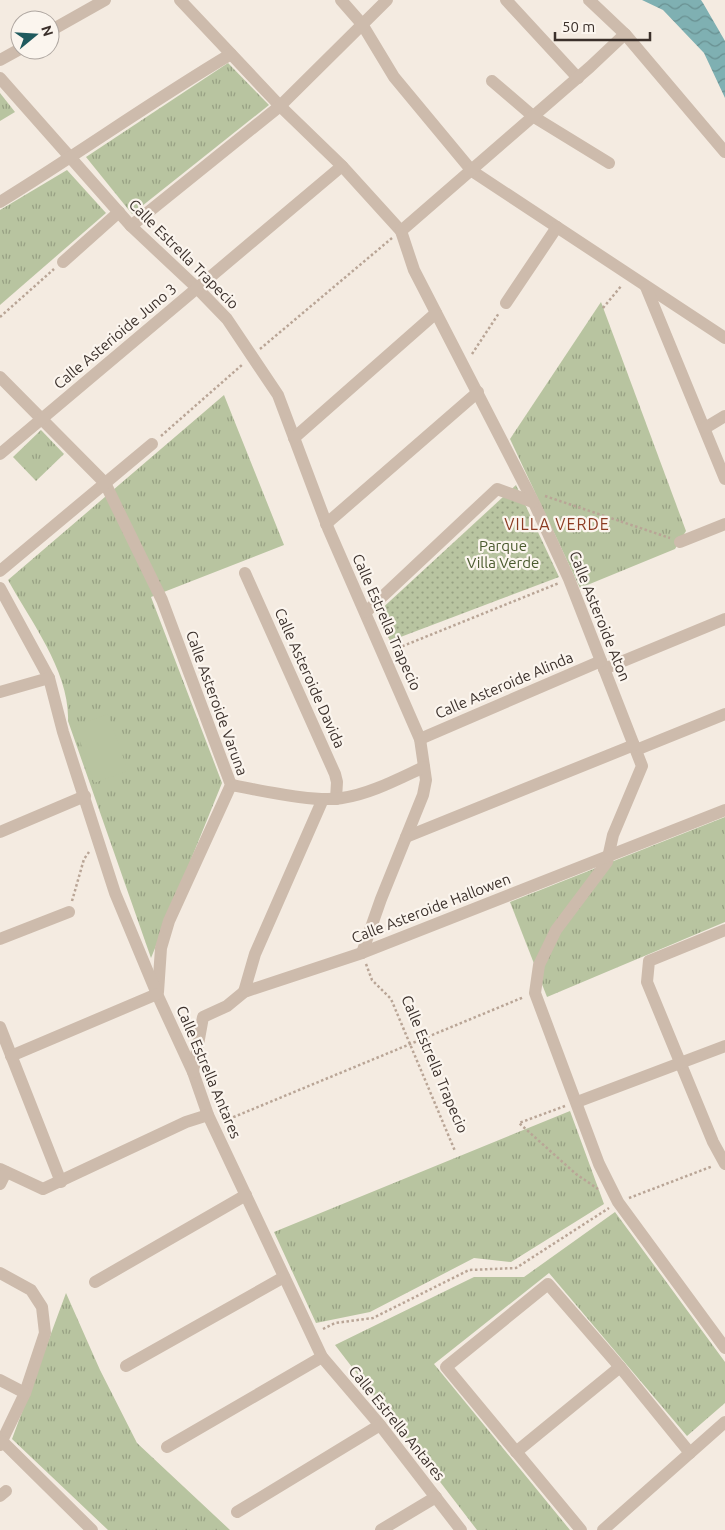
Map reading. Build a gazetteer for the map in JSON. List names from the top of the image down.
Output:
{
  "streets": {
    "street": [
      "Calle Estrella Trapecio",
      "Calle Asterioide Juno 3",
      "Calle Asteroide Aton",
      "Calle Asteroide Davida",
      "Calle Asteroide Alinda",
      "Calle Asteroide Varuna",
      "Calle Asteroide Hallowen",
      "Calle Estrella Antares"
    ]
  },
  "crossings": [
    ["Calle Estrella Trapecio", "Calle Asterioide Juno 3"],
    ["Calle Estrella Trapecio", "Calle Asteroide Alinda"],
    ["Calle Estrella Trapecio", "Calle Asteroide Hallowen"],
    ["Calle Asterioide Juno 3", "Calle Asteroide Varuna"],
    ["Calle Asteroide Aton", "Calle Asteroide Alinda"],
    ["Calle Asteroide Aton", "Calle Asteroide Hallowen"],
    ["Calle Asteroide Varuna", "Calle Estrella Antares"],
    ["Calle Asteroide Hallowen", "Calle Estrella Antares"]
  ],
  "districts": ["VILLA VERDE"],
  "parks": ["Parque Villa Verde"],
  "scale_bar": "50 m",
  "north": "right"
}
